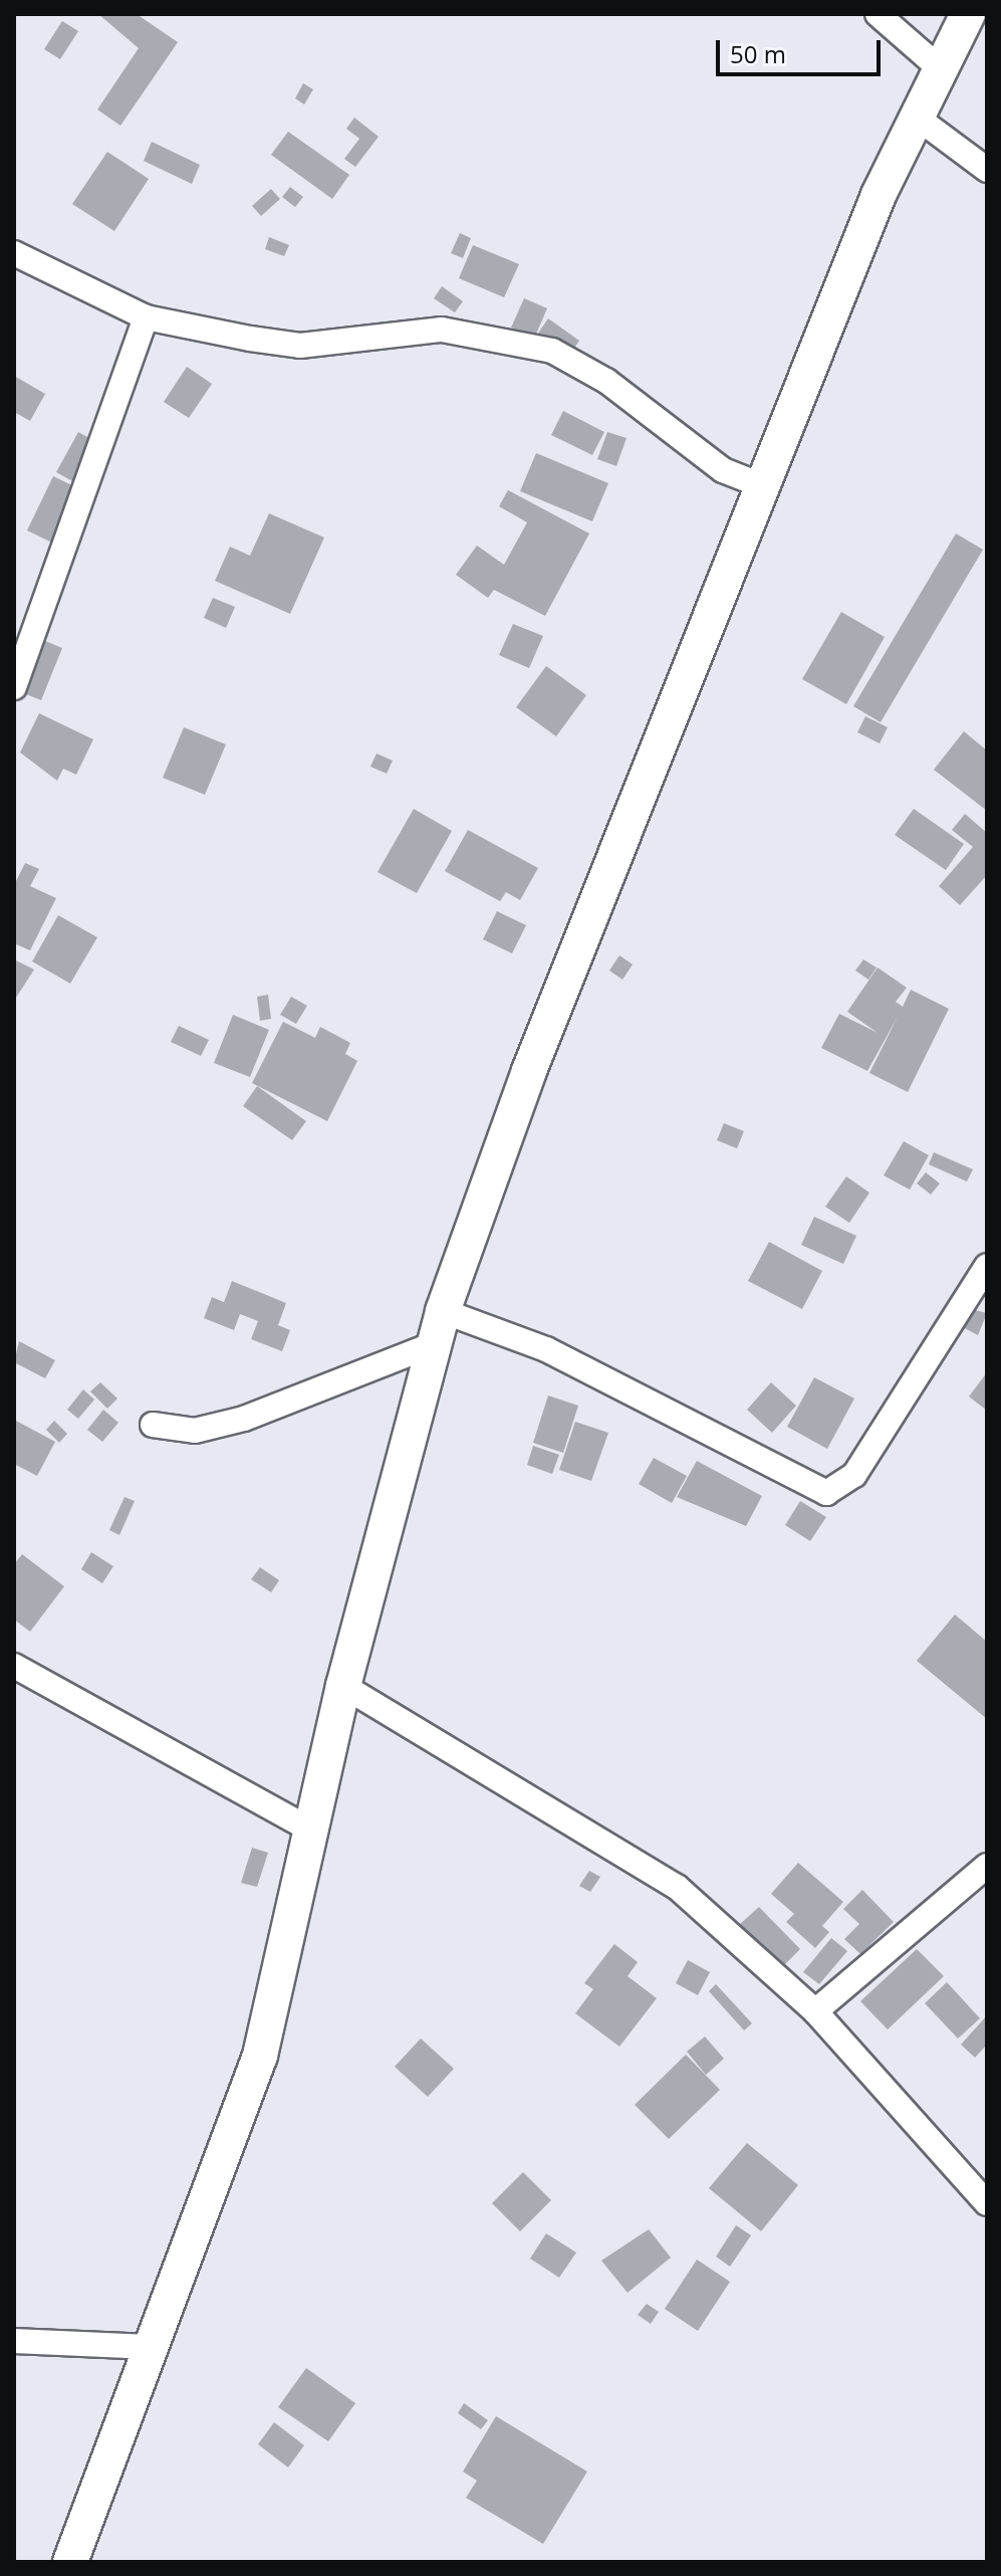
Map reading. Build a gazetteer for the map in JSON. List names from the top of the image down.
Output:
{
  "scale_bar": "50 m"
}
